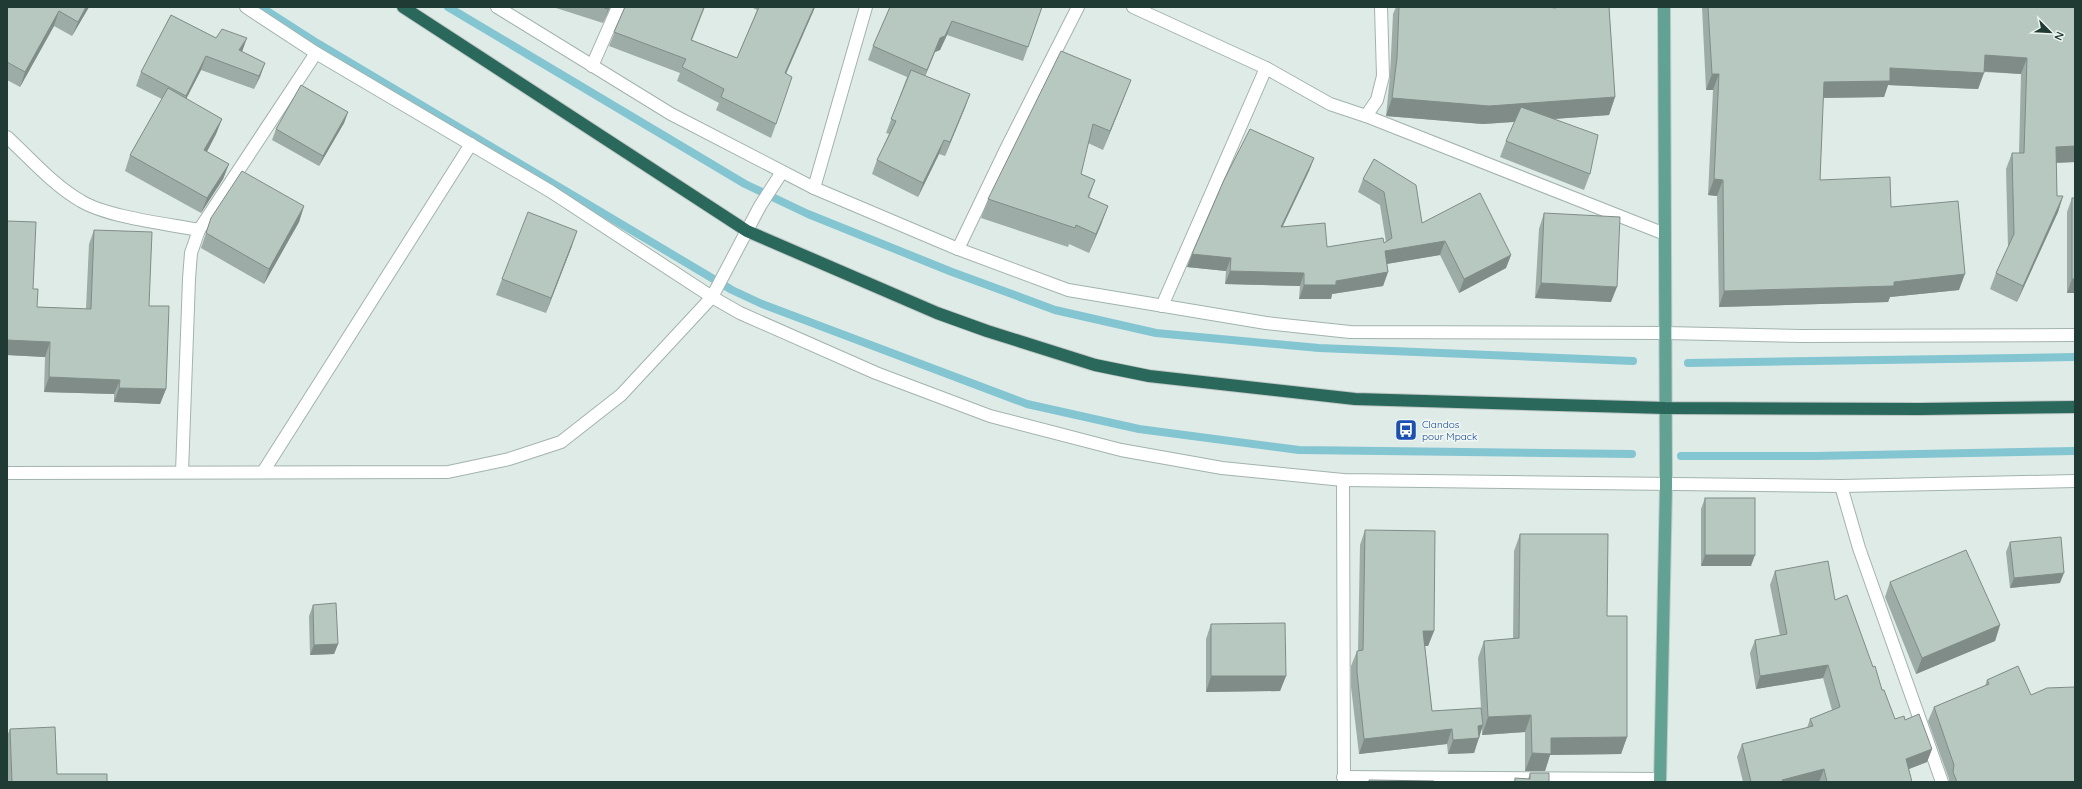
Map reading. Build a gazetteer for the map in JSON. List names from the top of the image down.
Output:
{
  "places": {
    "bus stop": ["Clandos pour Mpack"]
  },
  "north": "bottom right"
}
